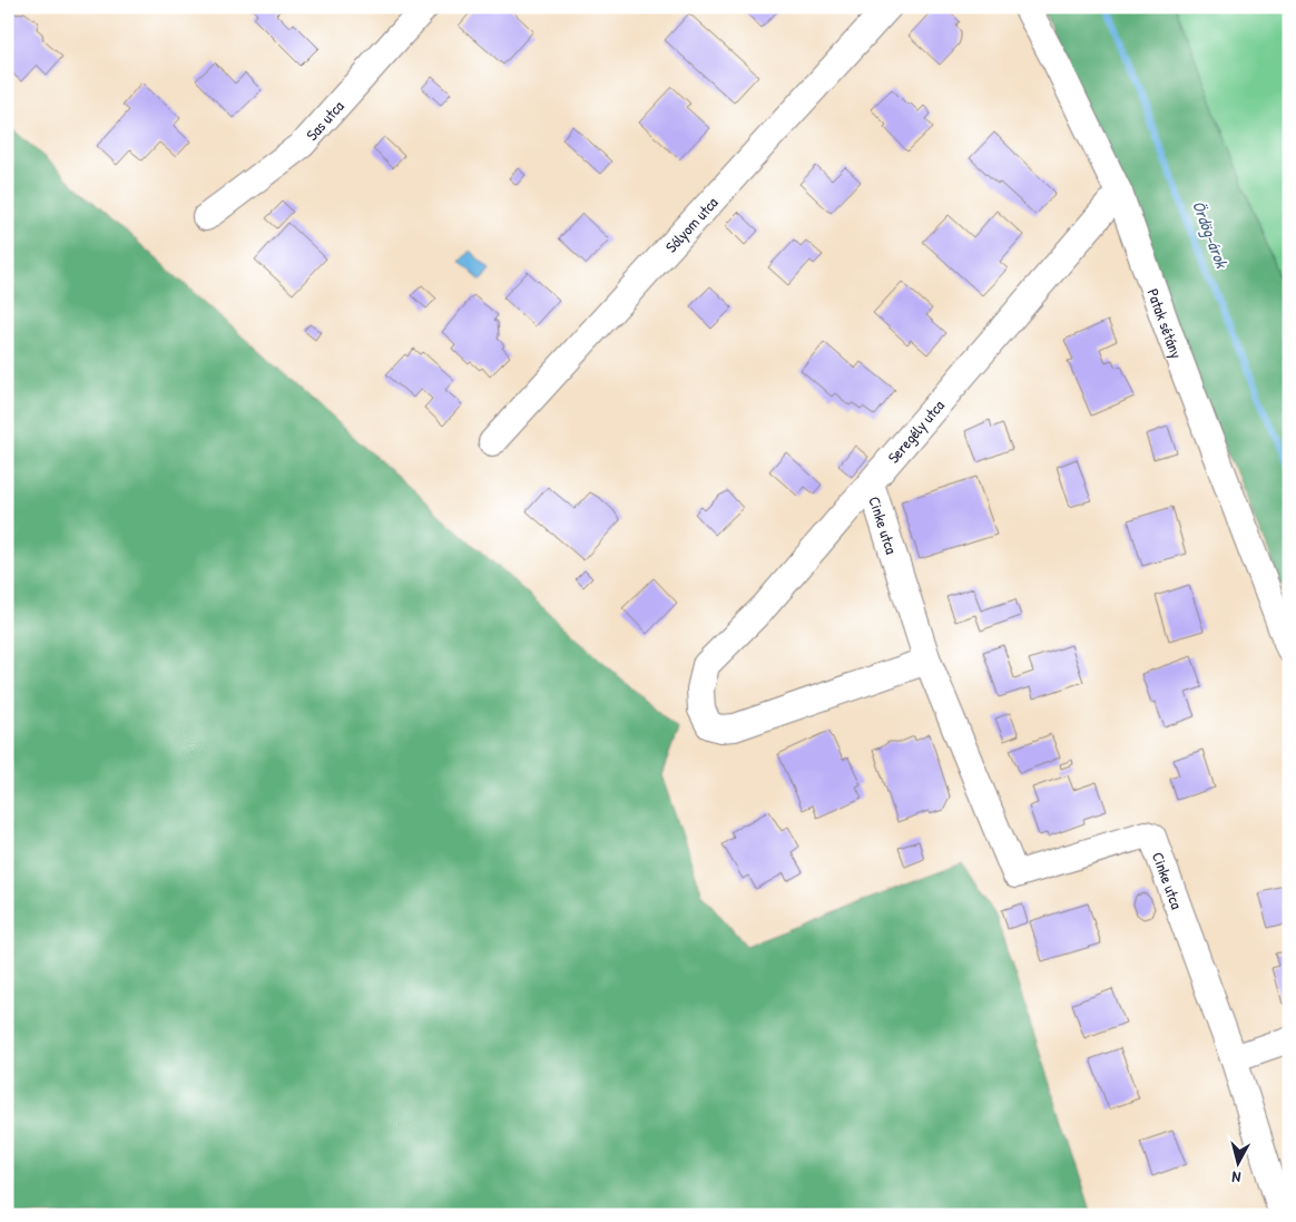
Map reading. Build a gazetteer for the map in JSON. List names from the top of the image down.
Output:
{
  "streets": {
    "street": [
      "Sas utca",
      "Sólyom utca",
      "Patak sétány",
      "Seregély utca",
      "Cinke utca"
    ]
  },
  "crossings": [
    ["Patak sétány", "Seregély utca"],
    ["Seregély utca", "Cinke utca"]
  ],
  "water": ["Ördög-árok"],
  "north": "bottom"
}
